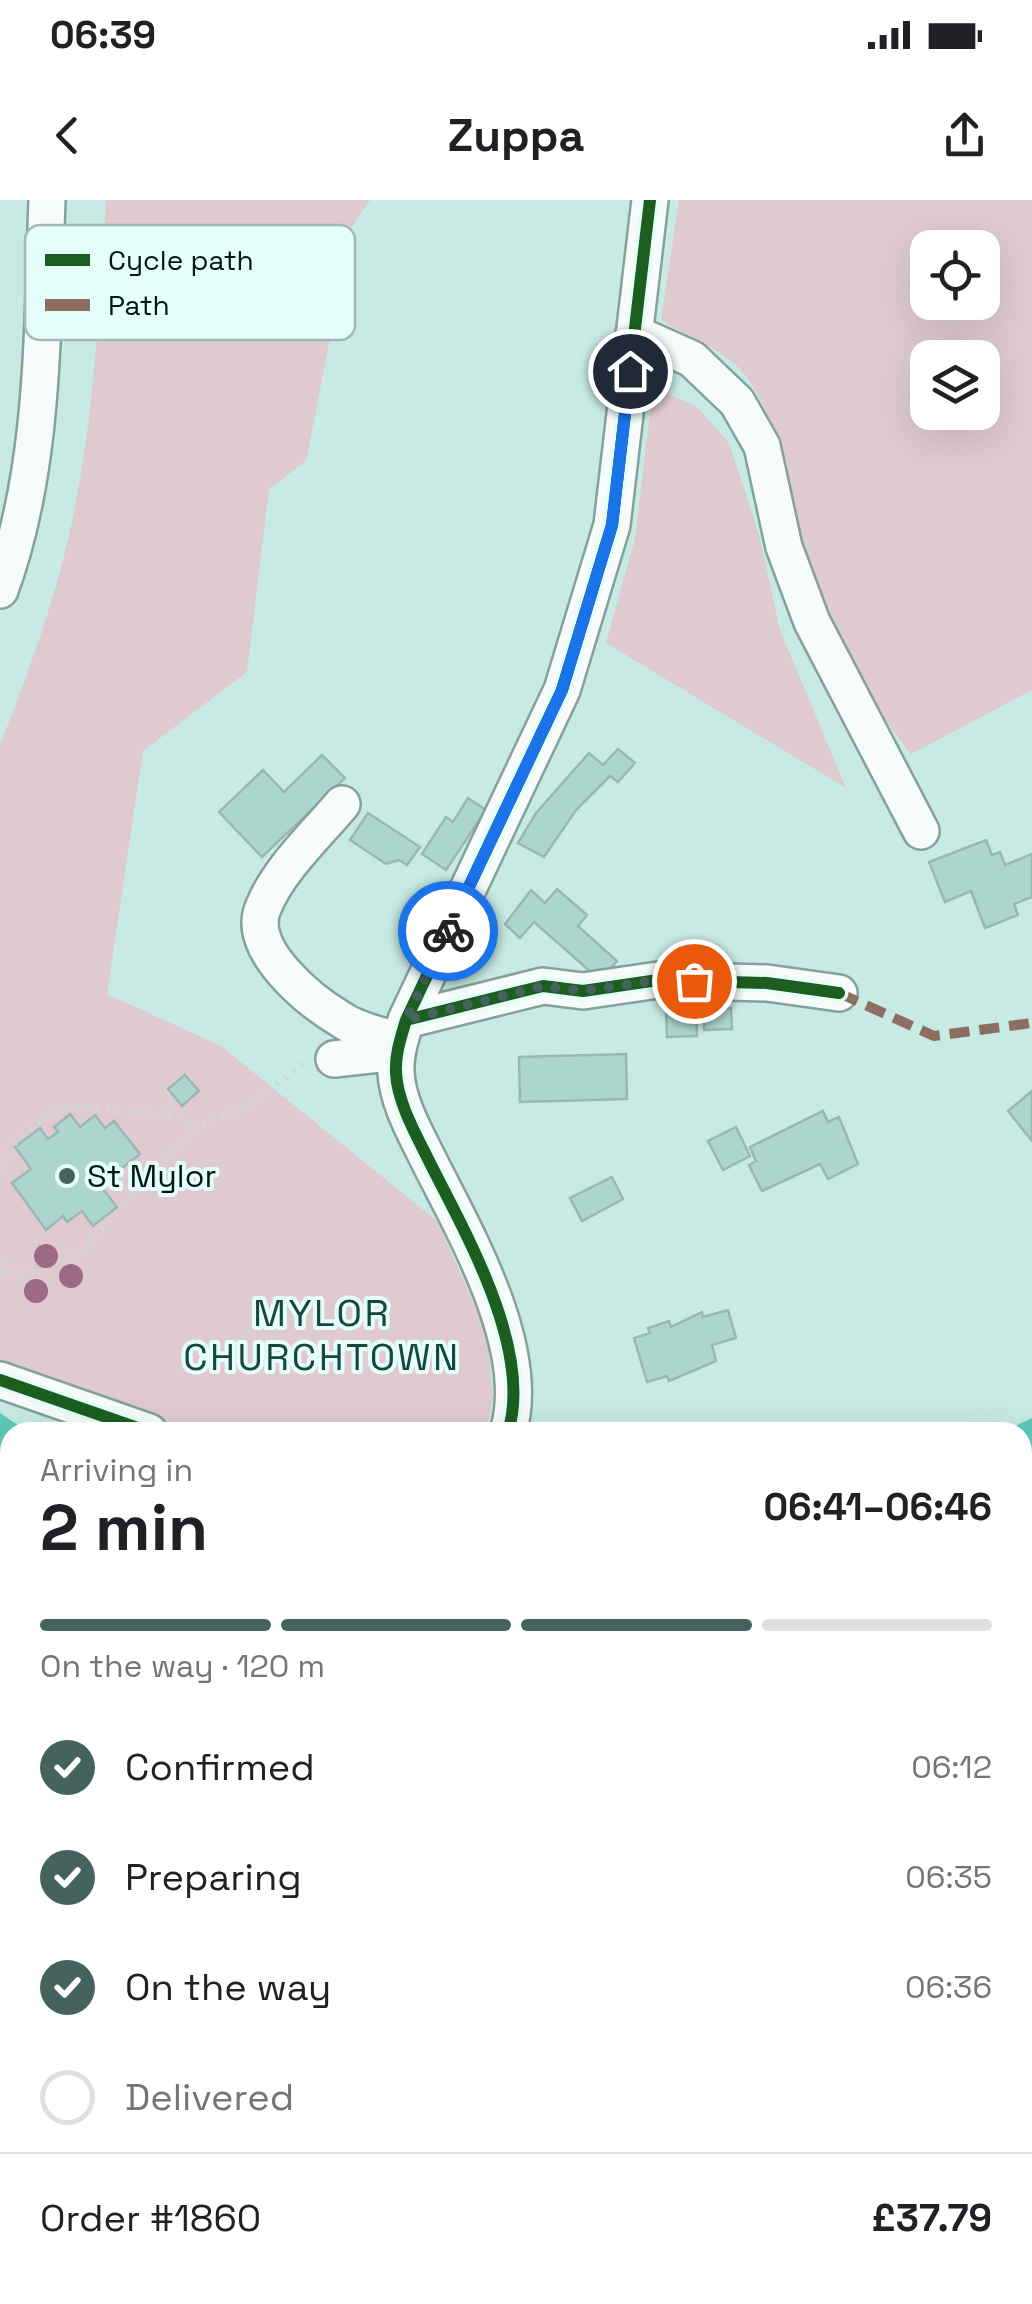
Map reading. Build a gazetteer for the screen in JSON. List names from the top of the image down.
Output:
{
  "districts": ["MYLOR CHURCHTOWN"],
  "places": ["St Mylor"],
  "legend": ["Cycle path", "Path"],
  "page": {
    "status": "06:39",
    "header": "Zuppa",
    "heading": ["2 min", "Arriving in", "06:41–06:46"],
    "panel": ["Order #1860", "£37.79"],
    "bar": "On the way · 120 m",
    "list": [
      ["Confirmed", "06:12"],
      ["Preparing", "06:35"],
      ["On the way", "06:36"],
      "Delivered"
    ]
  }
}
